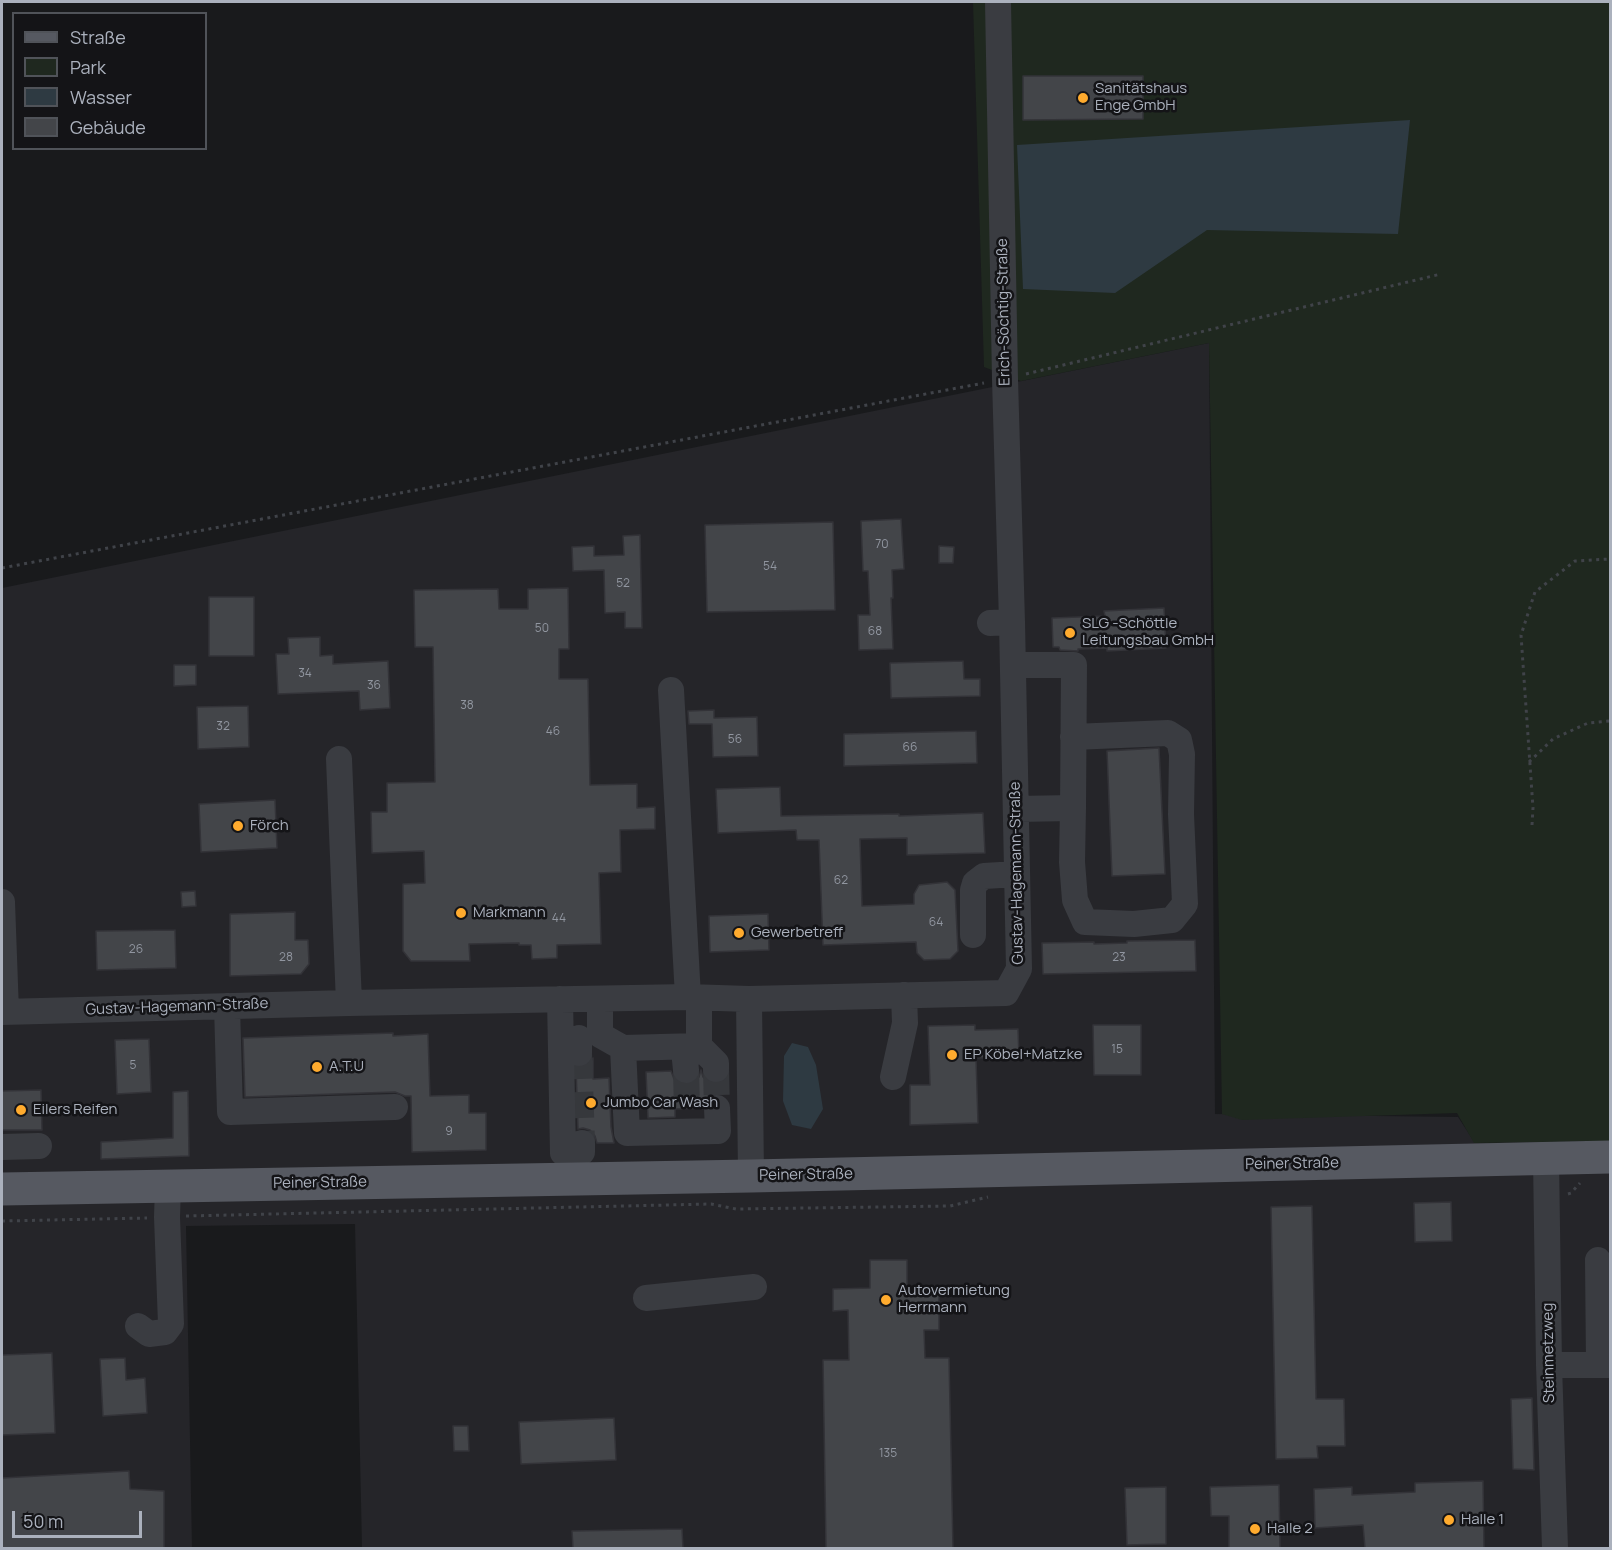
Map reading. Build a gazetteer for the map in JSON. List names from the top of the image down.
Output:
{
  "streets": {
    "main road": ["Peiner Straße"],
    "street": ["Erich-Söchtig-Straße", "Gustav-Hagemann-Straße", "Steinmetzweg"]
  },
  "crossings": [
    ["Erich-Söchtig-Straße", "Gustav-Hagemann-Straße"],
    ["Peiner Straße", "Steinmetzweg"]
  ],
  "places": [
    "Sanitätshaus Enge GmbH",
    "SLG -Schöttle Leitungsbau GmbH",
    "Förch",
    "Markmann",
    "Gewerbetreff",
    "EP Köbel+Matzke",
    "A.T.U",
    "Jumbo Car Wash",
    "Eilers Reifen",
    "Autovermietung Herrmann",
    "Halle 1",
    "Halle 2"
  ],
  "house_numbers": [
    "70",
    "54",
    "52",
    "50",
    "68",
    "34",
    "36",
    "38",
    "32",
    "46",
    "56",
    "66",
    "62",
    "44",
    "64",
    "26",
    "28",
    "23",
    "15",
    "5",
    "9",
    "135"
  ],
  "legend": [
    "Straße",
    "Park",
    "Wasser",
    "Gebäude"
  ],
  "scale_bar": "50 m"
}
